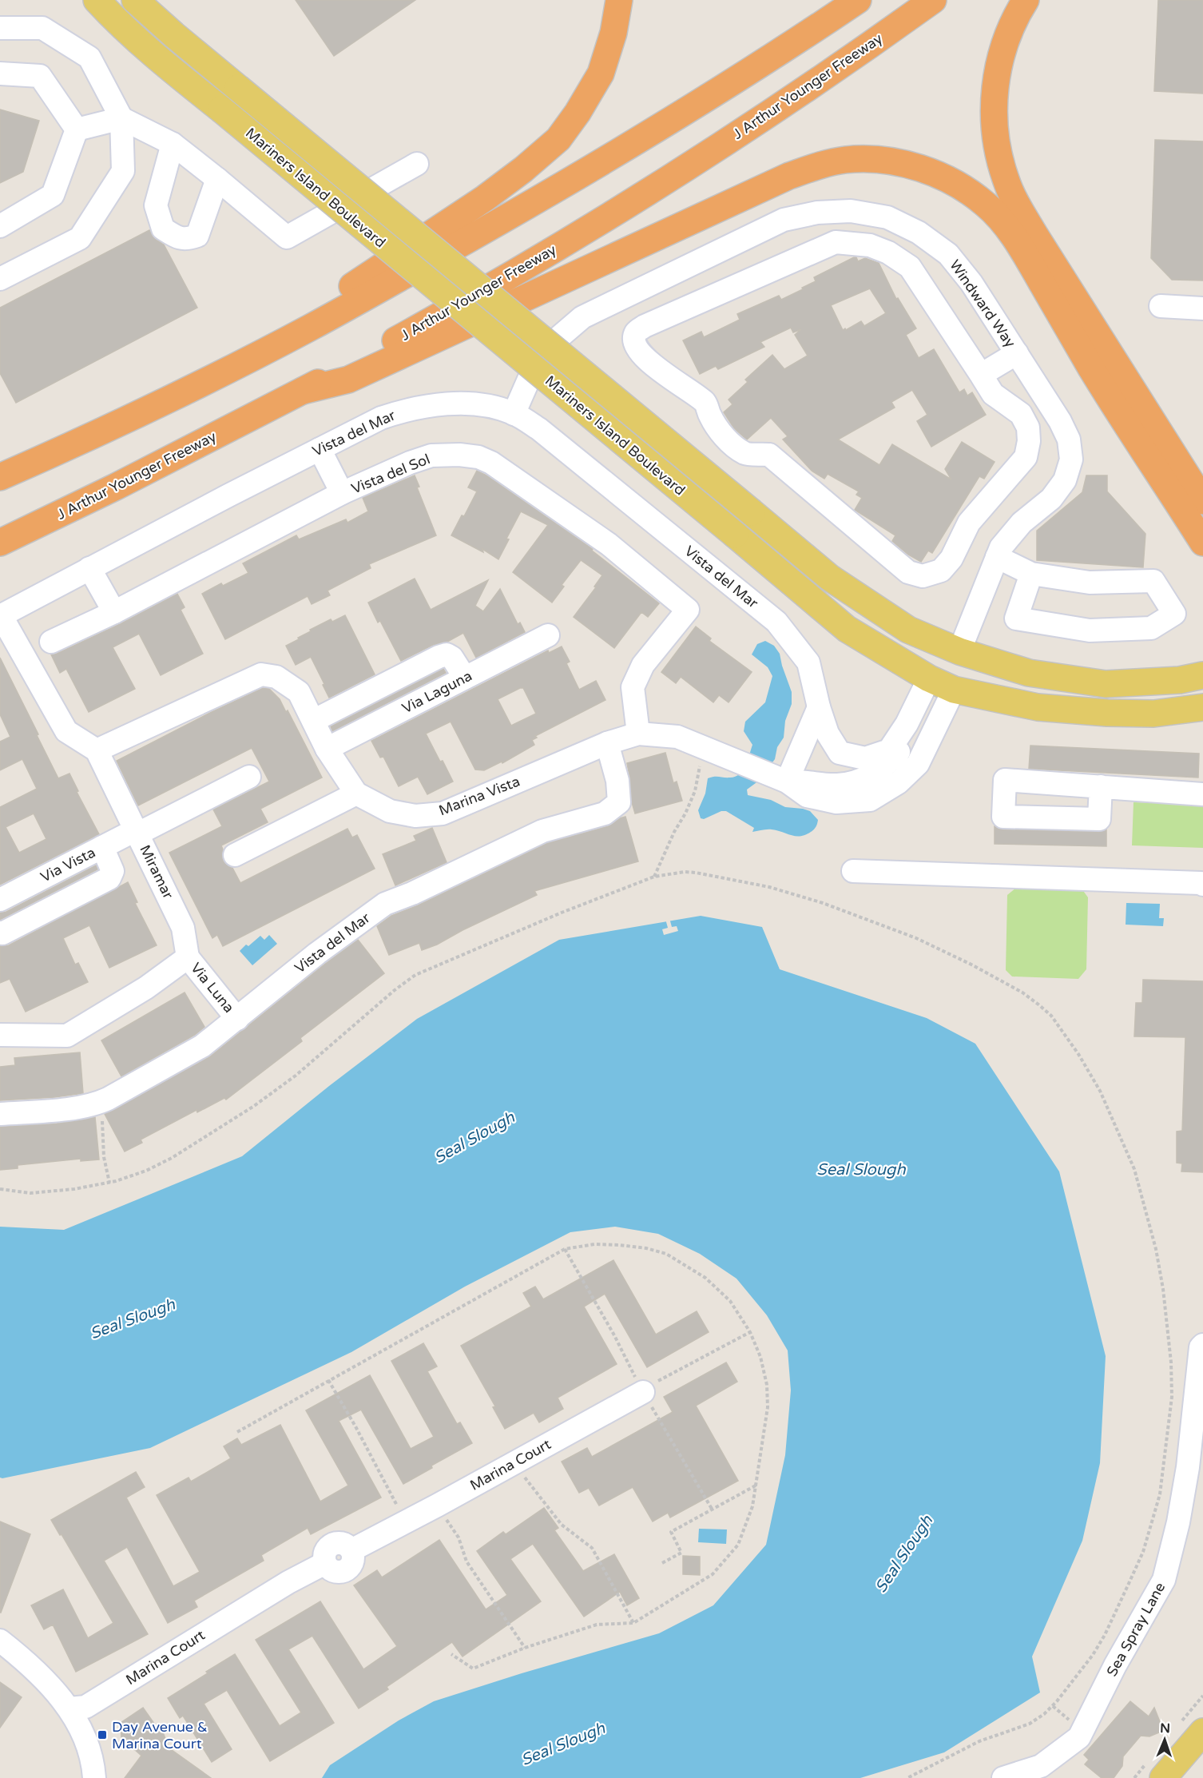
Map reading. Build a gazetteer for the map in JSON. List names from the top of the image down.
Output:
{
  "streets": {
    "highway": ["J Arthur Younger Freeway"],
    "main road": ["Mariners Island Boulevard"],
    "street": [
      "Windward Way",
      "Vista del Mar",
      "Vista del Sol",
      "Via Laguna",
      "Marina Vista",
      "Via Vista",
      "Miramar",
      "Via Luna",
      "Marina Court",
      "Sea Spray Lane"
    ]
  },
  "crossings": [
    ["Mariners Island Boulevard", "Windward Way"],
    ["Mariners Island Boulevard", "Vista del Mar"],
    ["Mariners Island Boulevard", "Marina Vista"],
    ["Windward Way", "Vista del Mar"],
    ["Vista del Mar", "Vista del Sol"],
    ["Vista del Mar", "Marina Vista"],
    ["Vista del Mar", "Via Luna"],
    ["Vista del Sol", "Marina Vista"],
    ["Via Laguna", "Marina Vista"],
    ["Marina Vista", "Miramar"],
    ["Via Vista", "Miramar"],
    ["Miramar", "Via Luna"]
  ],
  "water": ["Seal Slough"],
  "places": {
    "transit": ["Day Avenue & Marina Court"]
  },
  "north": "top"
}
